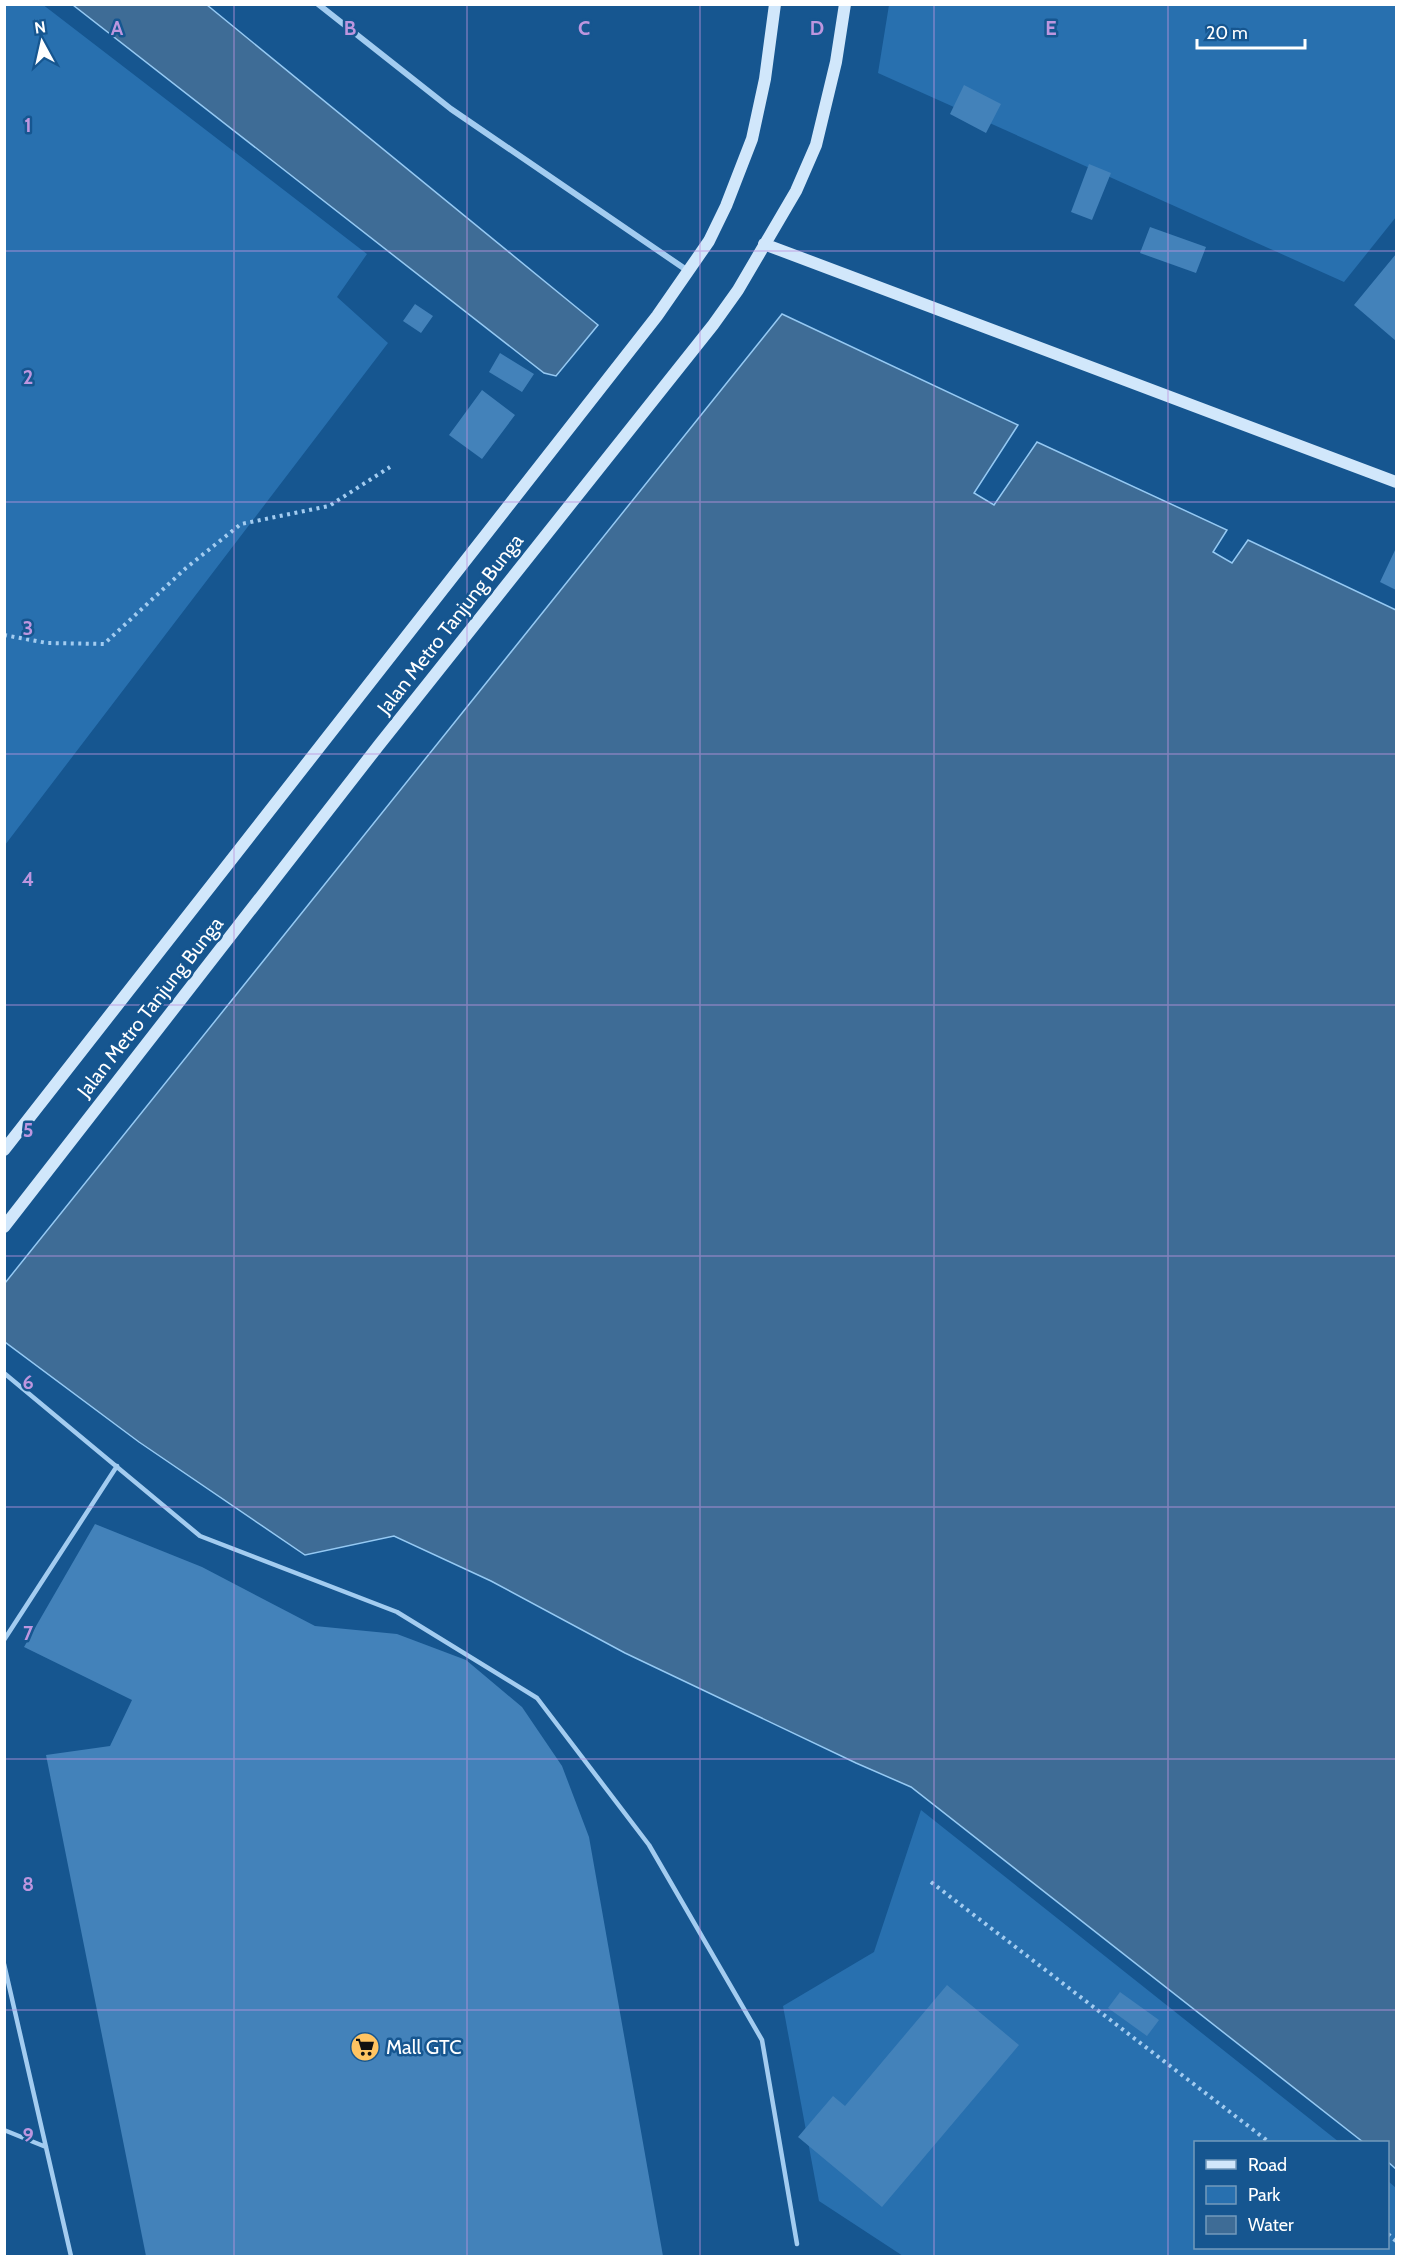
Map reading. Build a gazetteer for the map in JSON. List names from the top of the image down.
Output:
{
  "streets": {
    "main road": ["Jalan Metro Tanjung Bunga"]
  },
  "places": {
    "supermarket": ["Mall GTC"]
  },
  "legend": ["Road", "Park", "Water"],
  "scale_bar": "20 m",
  "north": "top",
  "grid": {
    "columns": [
      "A",
      "B",
      "C",
      "D",
      "E"
    ],
    "rows": [
      "1",
      "2",
      "3",
      "4",
      "5",
      "6",
      "7",
      "8",
      "9"
    ]
  }
}
